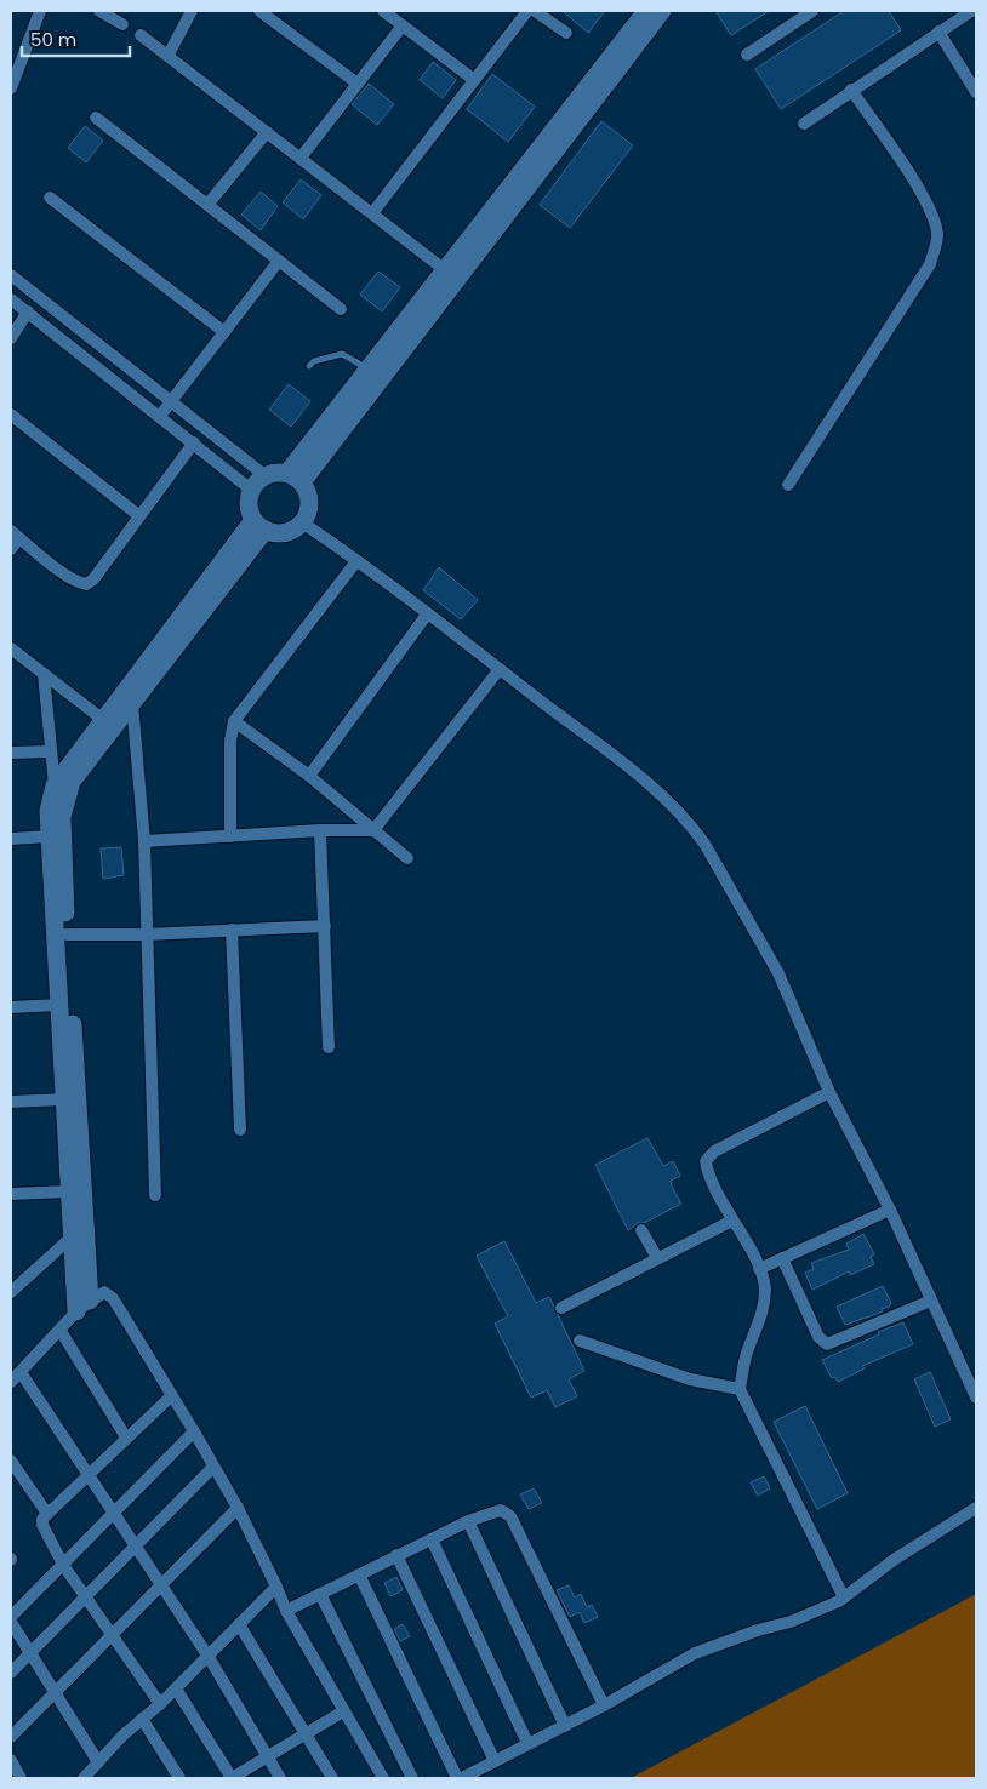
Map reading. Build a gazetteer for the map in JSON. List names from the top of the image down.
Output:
{
  "scale_bar": "50 m"
}
